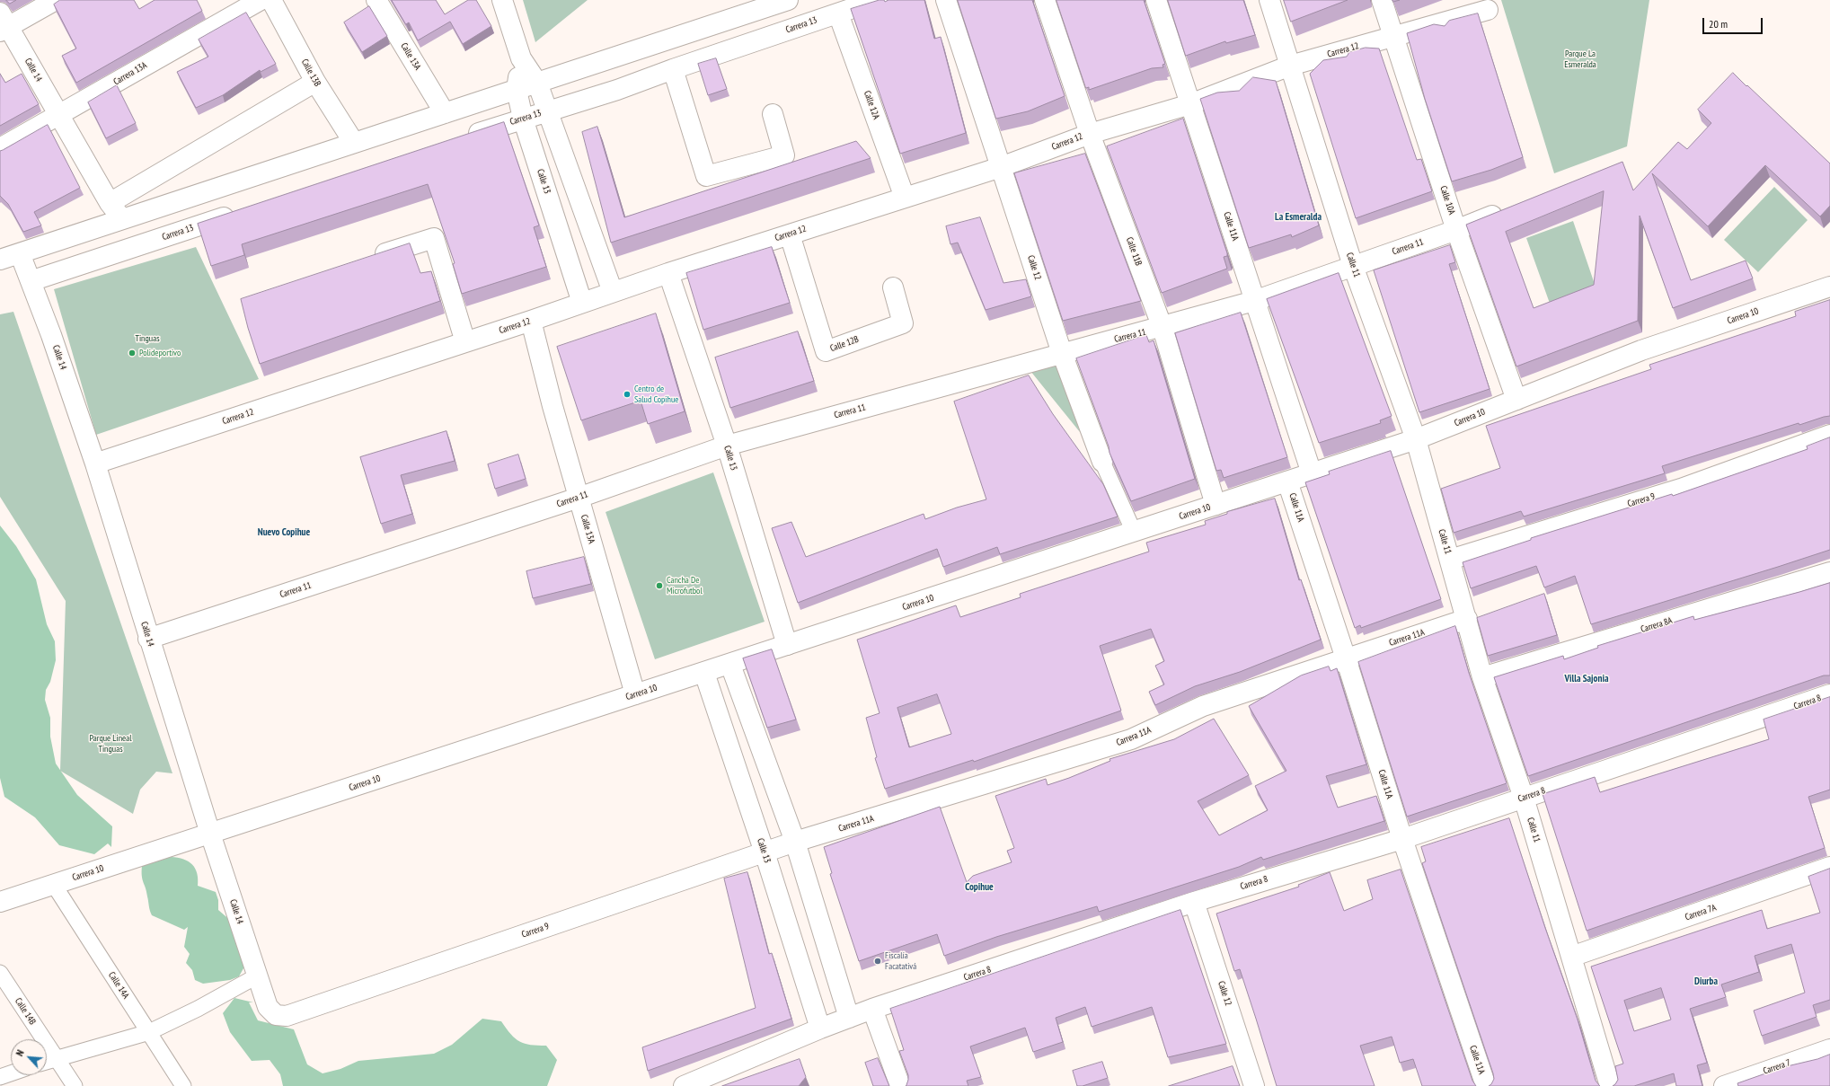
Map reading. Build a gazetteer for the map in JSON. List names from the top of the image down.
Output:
{
  "streets": {
    "street": [
      "Carrera 13",
      "Carrera 12",
      "Calle 13A",
      "Calle 14",
      "Calle 13B",
      "Carrera 13A",
      "Calle 12A",
      "Calle 13",
      "Calle 10A",
      "Calle 11A",
      "Carrera 11",
      "Calle 11B",
      "Calle 11",
      "Calle 12",
      "Carrera 10",
      "Calle 12B",
      "Carrera 9",
      "Carrera 8A",
      "Carrera 11A",
      "Carrera 8",
      "Carrera 7A",
      "Calle 14A",
      "Calle 14B",
      "Carrera 7"
    ]
  },
  "crossings": [
    ["Carrera 13", "Calle 14"],
    ["Carrera 13", "Calle 12A"],
    ["Carrera 13", "Calle 13"],
    ["Carrera 12", "Calle 13A"],
    ["Carrera 12", "Calle 14"],
    ["Carrera 12", "Calle 12A"],
    ["Carrera 12", "Calle 13"],
    ["Carrera 12", "Calle 10A"],
    ["Carrera 12", "Calle 11A"],
    ["Carrera 12", "Calle 11B"],
    ["Carrera 12", "Calle 11"],
    ["Carrera 12", "Calle 12"],
    ["Carrera 12", "Calle 12B"],
    ["Calle 13A", "Carrera 11"],
    ["Calle 13A", "Carrera 10"],
    ["Calle 14", "Carrera 13A"],
    ["Calle 14", "Carrera 11"],
    ["Calle 14", "Carrera 10"],
    ["Calle 14", "Carrera 9"],
    ["Calle 13", "Carrera 11"],
    ["Calle 13", "Carrera 10"],
    ["Calle 13", "Carrera 9"],
    ["Calle 13", "Carrera 8"],
    ["Calle 10A", "Carrera 11"],
    ["Calle 10A", "Carrera 10"],
    ["Calle 11A", "Carrera 11"],
    ["Calle 11A", "Carrera 10"],
    ["Calle 11A", "Carrera 11A"],
    ["Calle 11A", "Carrera 8"],
    ["Carrera 11", "Calle 11B"],
    ["Carrera 11", "Calle 11"],
    ["Carrera 11", "Calle 12"],
    ["Calle 11B", "Carrera 10"],
    ["Calle 11", "Carrera 10"],
    ["Calle 11", "Carrera 9"],
    ["Calle 11", "Carrera 8A"],
    ["Calle 11", "Carrera 11A"],
    ["Calle 11", "Carrera 8"],
    ["Calle 11", "Carrera 7A"],
    ["Calle 12", "Carrera 10"],
    ["Calle 12", "Carrera 8"],
    ["Carrera 10", "Calle 14A"],
    ["Carrera 9", "Carrera 11A"]
  ],
  "districts": [
    "La Esmeralda",
    "Nuevo Copihue",
    "Villa Sajonia",
    "Copihue",
    "Diurba"
  ],
  "parks": ["Parque La Esmeralda", "Tinguas", "Parque Lineal Tinguas"],
  "places": [
    "Polideportivo",
    "Centro de Salud Copihue",
    "Cancha De Microfutbol",
    "Fiscalía Facatativá"
  ],
  "scale_bar": "20 m",
  "north": "top left"
}
